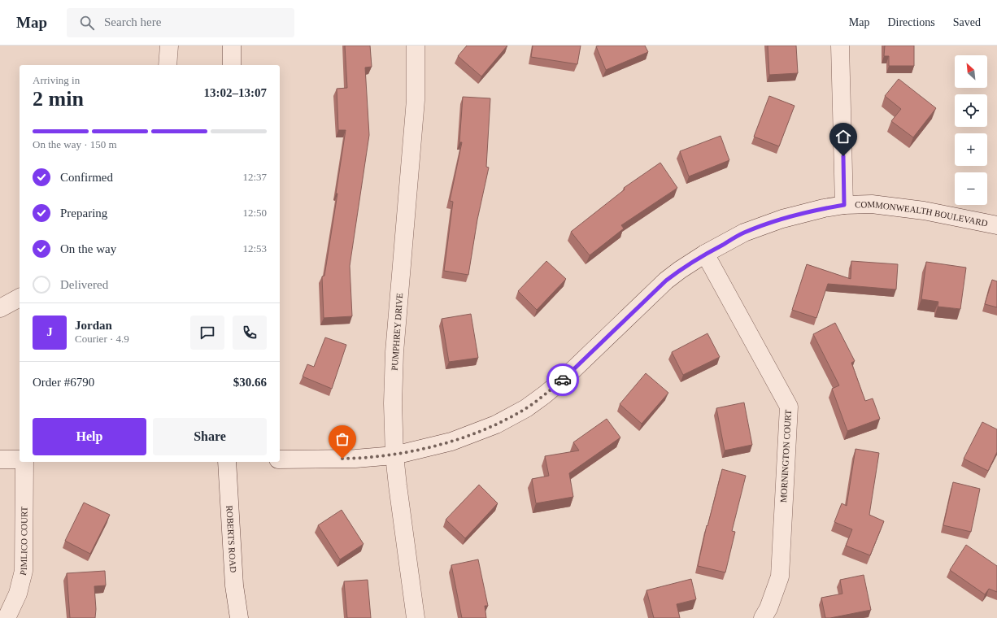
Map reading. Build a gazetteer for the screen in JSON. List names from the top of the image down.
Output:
{
  "streets": {
    "street": [
      "COMMONWEALTH BOULEVARD",
      "PUMPHREY DRIVE",
      "MORNINGTON COURT",
      "ROBERTS ROAD",
      "PIMLICO COURT"
    ]
  },
  "crossings": [
    ["COMMONWEALTH BOULEVARD", "PUMPHREY DRIVE"],
    ["COMMONWEALTH BOULEVARD", "MORNINGTON COURT"]
  ],
  "north": "top left",
  "page": {
    "header": "Map",
    "search": "Search here",
    "nav": ["Map", "Directions", "Saved"],
    "map_buttons": ["+", "−"],
    "heading": ["2 min", "Arriving in", "13:02–13:07"],
    "panel": [
      "Jordan",
      "Courier · 4.9",
      "Order #6790",
      "$30.66"
    ],
    "bar": "On the way · 150 m",
    "list": [
      ["Confirmed", "12:37"],
      ["Preparing", "12:50"],
      ["On the way", "12:53"],
      "Delivered"
    ],
    "round": "J",
    "buttons": ["Help", "Share"]
  }
}
